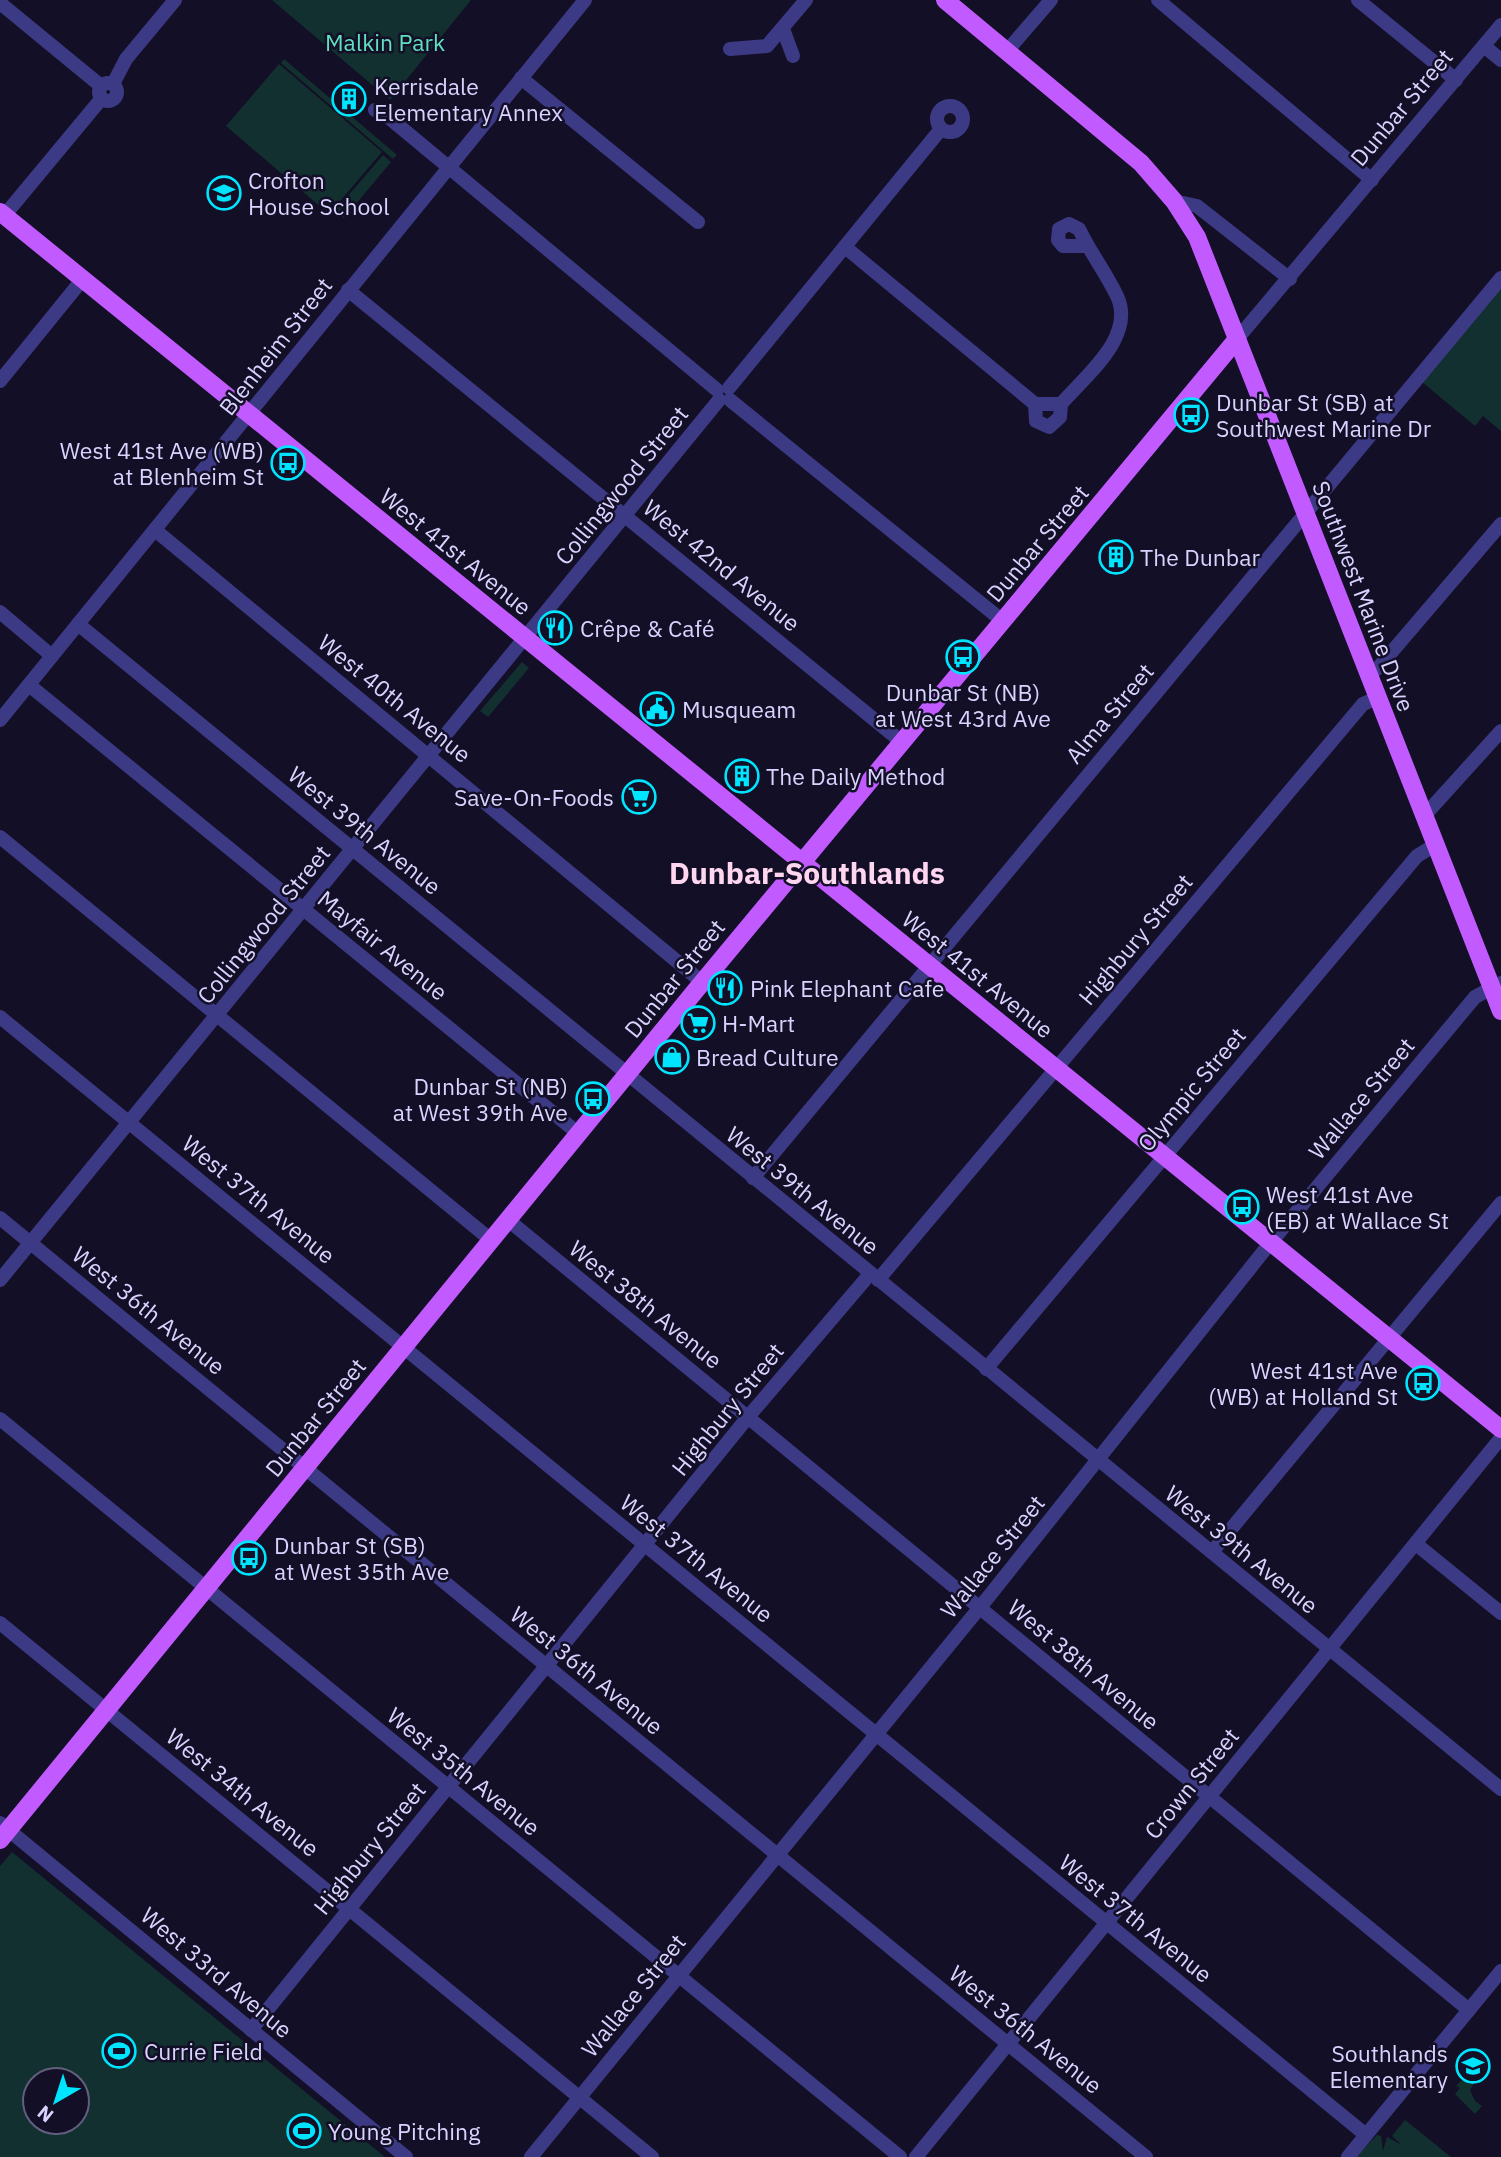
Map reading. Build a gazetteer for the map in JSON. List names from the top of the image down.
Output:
{
  "streets": {
    "main road": ["Dunbar Street", "West 41st Avenue", "Southwest Marine Drive"],
    "street": [
      "Blenheim Street",
      "Collingwood Street",
      "West 42nd Avenue",
      "West 40th Avenue",
      "Alma Street",
      "West 39th Avenue",
      "Highbury Street",
      "Mayfair Avenue",
      "Olympic Street",
      "Wallace Street",
      "West 37th Avenue",
      "West 38th Avenue",
      "West 36th Avenue",
      "West 35th Avenue",
      "Crown Street",
      "West 34th Avenue",
      "West 33rd Avenue"
    ]
  },
  "crossings": [
    ["Dunbar Street", "West 41st Avenue"],
    ["Dunbar Street", "West 42nd Avenue"],
    ["Dunbar Street", "Southwest Marine Drive"],
    ["Dunbar Street", "West 40th Avenue"],
    ["Dunbar Street", "West 39th Avenue"],
    ["Dunbar Street", "Mayfair Avenue"],
    ["Dunbar Street", "West 37th Avenue"],
    ["Dunbar Street", "West 38th Avenue"],
    ["Dunbar Street", "West 36th Avenue"],
    ["Dunbar Street", "West 35th Avenue"],
    ["Dunbar Street", "West 34th Avenue"],
    ["Dunbar Street", "West 33rd Avenue"],
    ["Blenheim Street", "West 41st Avenue"],
    ["Blenheim Street", "West 42nd Avenue"],
    ["Blenheim Street", "West 40th Avenue"],
    ["Blenheim Street", "West 39th Avenue"],
    ["Blenheim Street", "Mayfair Avenue"],
    ["Collingwood Street", "West 41st Avenue"],
    ["Collingwood Street", "West 42nd Avenue"],
    ["Collingwood Street", "West 40th Avenue"],
    ["Collingwood Street", "West 39th Avenue"],
    ["Collingwood Street", "Mayfair Avenue"],
    ["Collingwood Street", "West 37th Avenue"],
    ["Collingwood Street", "West 36th Avenue"],
    ["West 41st Avenue", "Alma Street"],
    ["West 41st Avenue", "Highbury Street"],
    ["West 41st Avenue", "Olympic Street"],
    ["West 41st Avenue", "Wallace Street"],
    ["Southwest Marine Drive", "Alma Street"],
    ["Southwest Marine Drive", "Highbury Street"],
    ["Southwest Marine Drive", "Olympic Street"],
    ["Southwest Marine Drive", "Wallace Street"],
    ["Alma Street", "West 39th Avenue"],
    ["West 39th Avenue", "Highbury Street"],
    ["West 39th Avenue", "Olympic Street"],
    ["West 39th Avenue", "Wallace Street"],
    ["West 39th Avenue", "Crown Street"],
    ["Highbury Street", "West 37th Avenue"],
    ["Highbury Street", "West 38th Avenue"],
    ["Highbury Street", "West 36th Avenue"],
    ["Highbury Street", "West 35th Avenue"],
    ["Highbury Street", "West 34th Avenue"],
    ["Highbury Street", "West 33rd Avenue"],
    ["Wallace Street", "West 37th Avenue"],
    ["Wallace Street", "West 38th Avenue"],
    ["Wallace Street", "West 36th Avenue"],
    ["Wallace Street", "West 35th Avenue"],
    ["Wallace Street", "West 34th Avenue"],
    ["West 37th Avenue", "Crown Street"],
    ["West 38th Avenue", "Crown Street"],
    ["West 36th Avenue", "Crown Street"]
  ],
  "districts": ["Dunbar-Southlands"],
  "parks": ["Malkin Park"],
  "places": {
    "building": ["Kerrisdale Elementary Annex", "The Dunbar", "The Daily Method"],
    "school or university": ["Crofton House School", "Southlands Elementary"],
    "bus stop": [
      "Dunbar St (SB) at Southwest Marine Dr",
      "West 41st Ave (WB) at Blenheim St",
      "Dunbar St (NB) at West 43rd Ave",
      "Dunbar St (NB) at West 39th Ave",
      "West 41st Ave (EB) at Wallace St",
      "West 41st Ave (WB) at Holland St",
      "Dunbar St (SB) at West 35th Ave"
    ],
    "restaurant": ["Crêpe & Café", "Pink Elephant Cafe"],
    "public building": ["Musqueam"],
    "supermarket": ["Save-On-Foods", "H-Mart"],
    "shop": ["Bread Culture"],
    "sports": ["Currie Field", "Young Pitching"]
  },
  "north": "bottom left"
}
